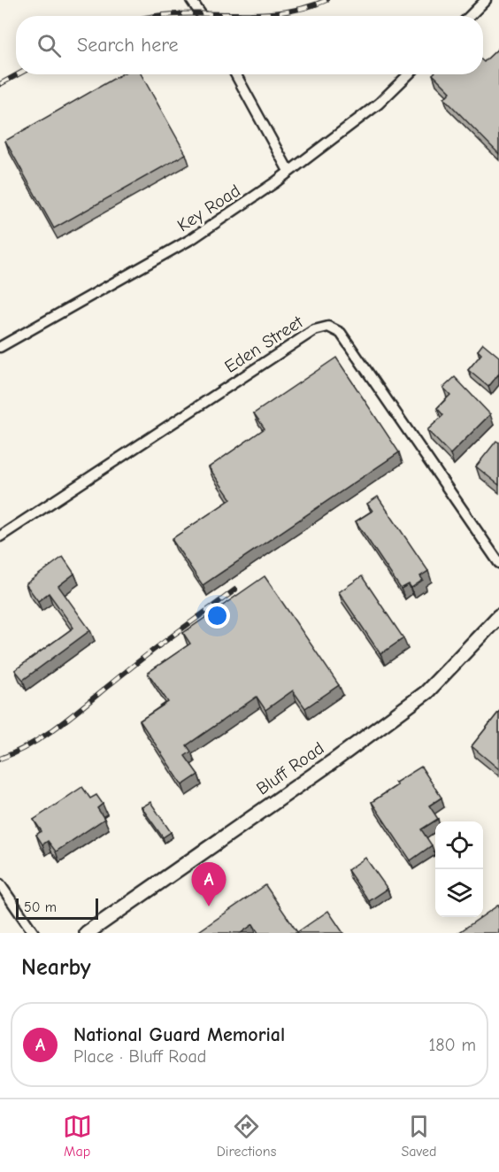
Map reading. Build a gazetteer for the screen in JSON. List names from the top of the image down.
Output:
{
  "streets": {
    "main road": ["Bluff Road"],
    "street": ["Key Road", "Eden Street"]
  },
  "scale_bar": "50 m",
  "page": {
    "search": "Search here",
    "pins": "A",
    "scale": "50 m",
    "heading": "Nearby",
    "list": [
      {
        "mark": "A",
        "name": "National Guard Memorial",
        "note": "Place · Bluff Road",
        "value": "180 m"
      }
    ],
    "nav": ["Map", "Directions", "Saved"]
  }
}
